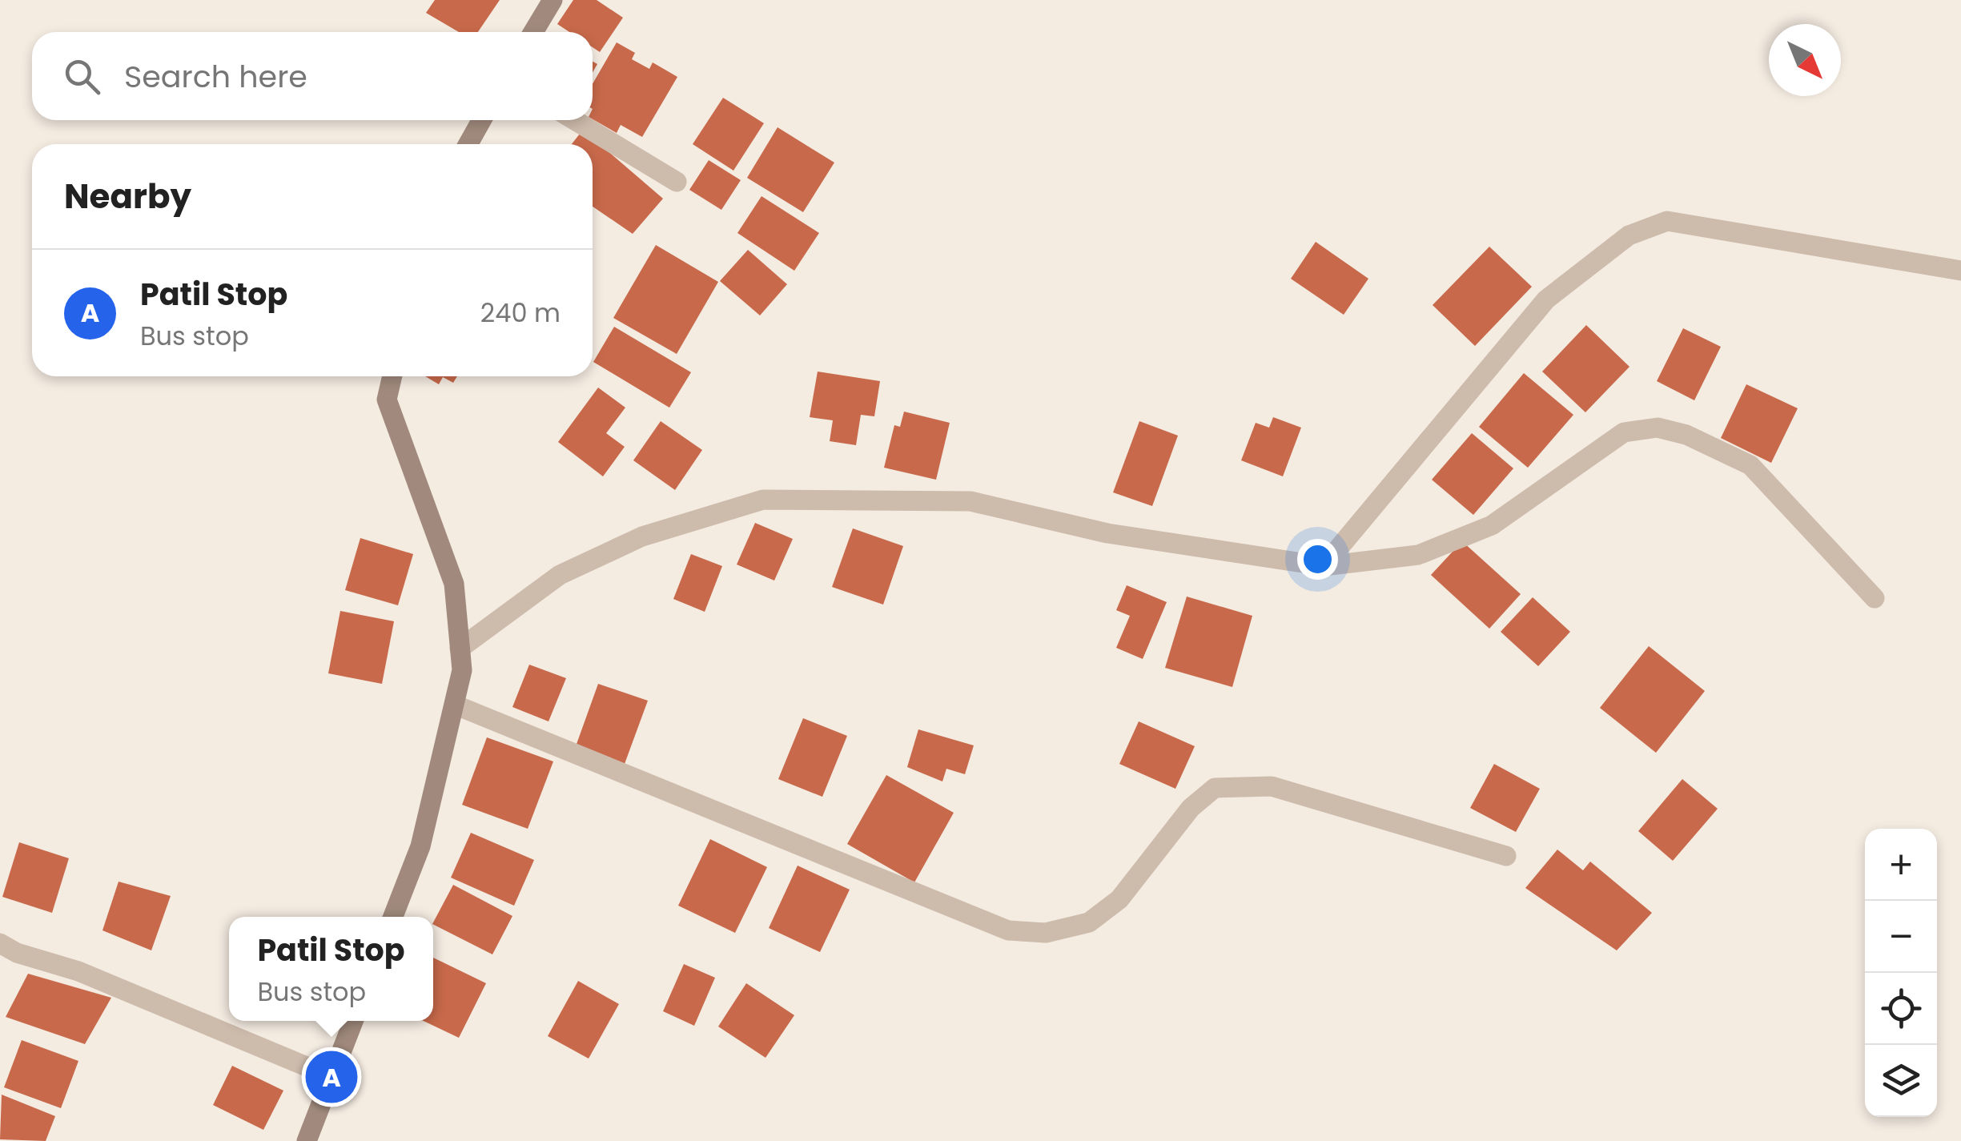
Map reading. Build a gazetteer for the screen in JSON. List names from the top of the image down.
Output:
{
  "north": "bottom right",
  "page": {
    "search": "Search here",
    "heading": "Nearby",
    "list": [
      {
        "mark": "A",
        "name": "Patil Stop",
        "note": "Bus stop",
        "value": "240 m"
      }
    ],
    "map_buttons": ["+", "−"],
    "popup": ["Patil Stop", "Bus stop"],
    "pins": "A"
  }
}
